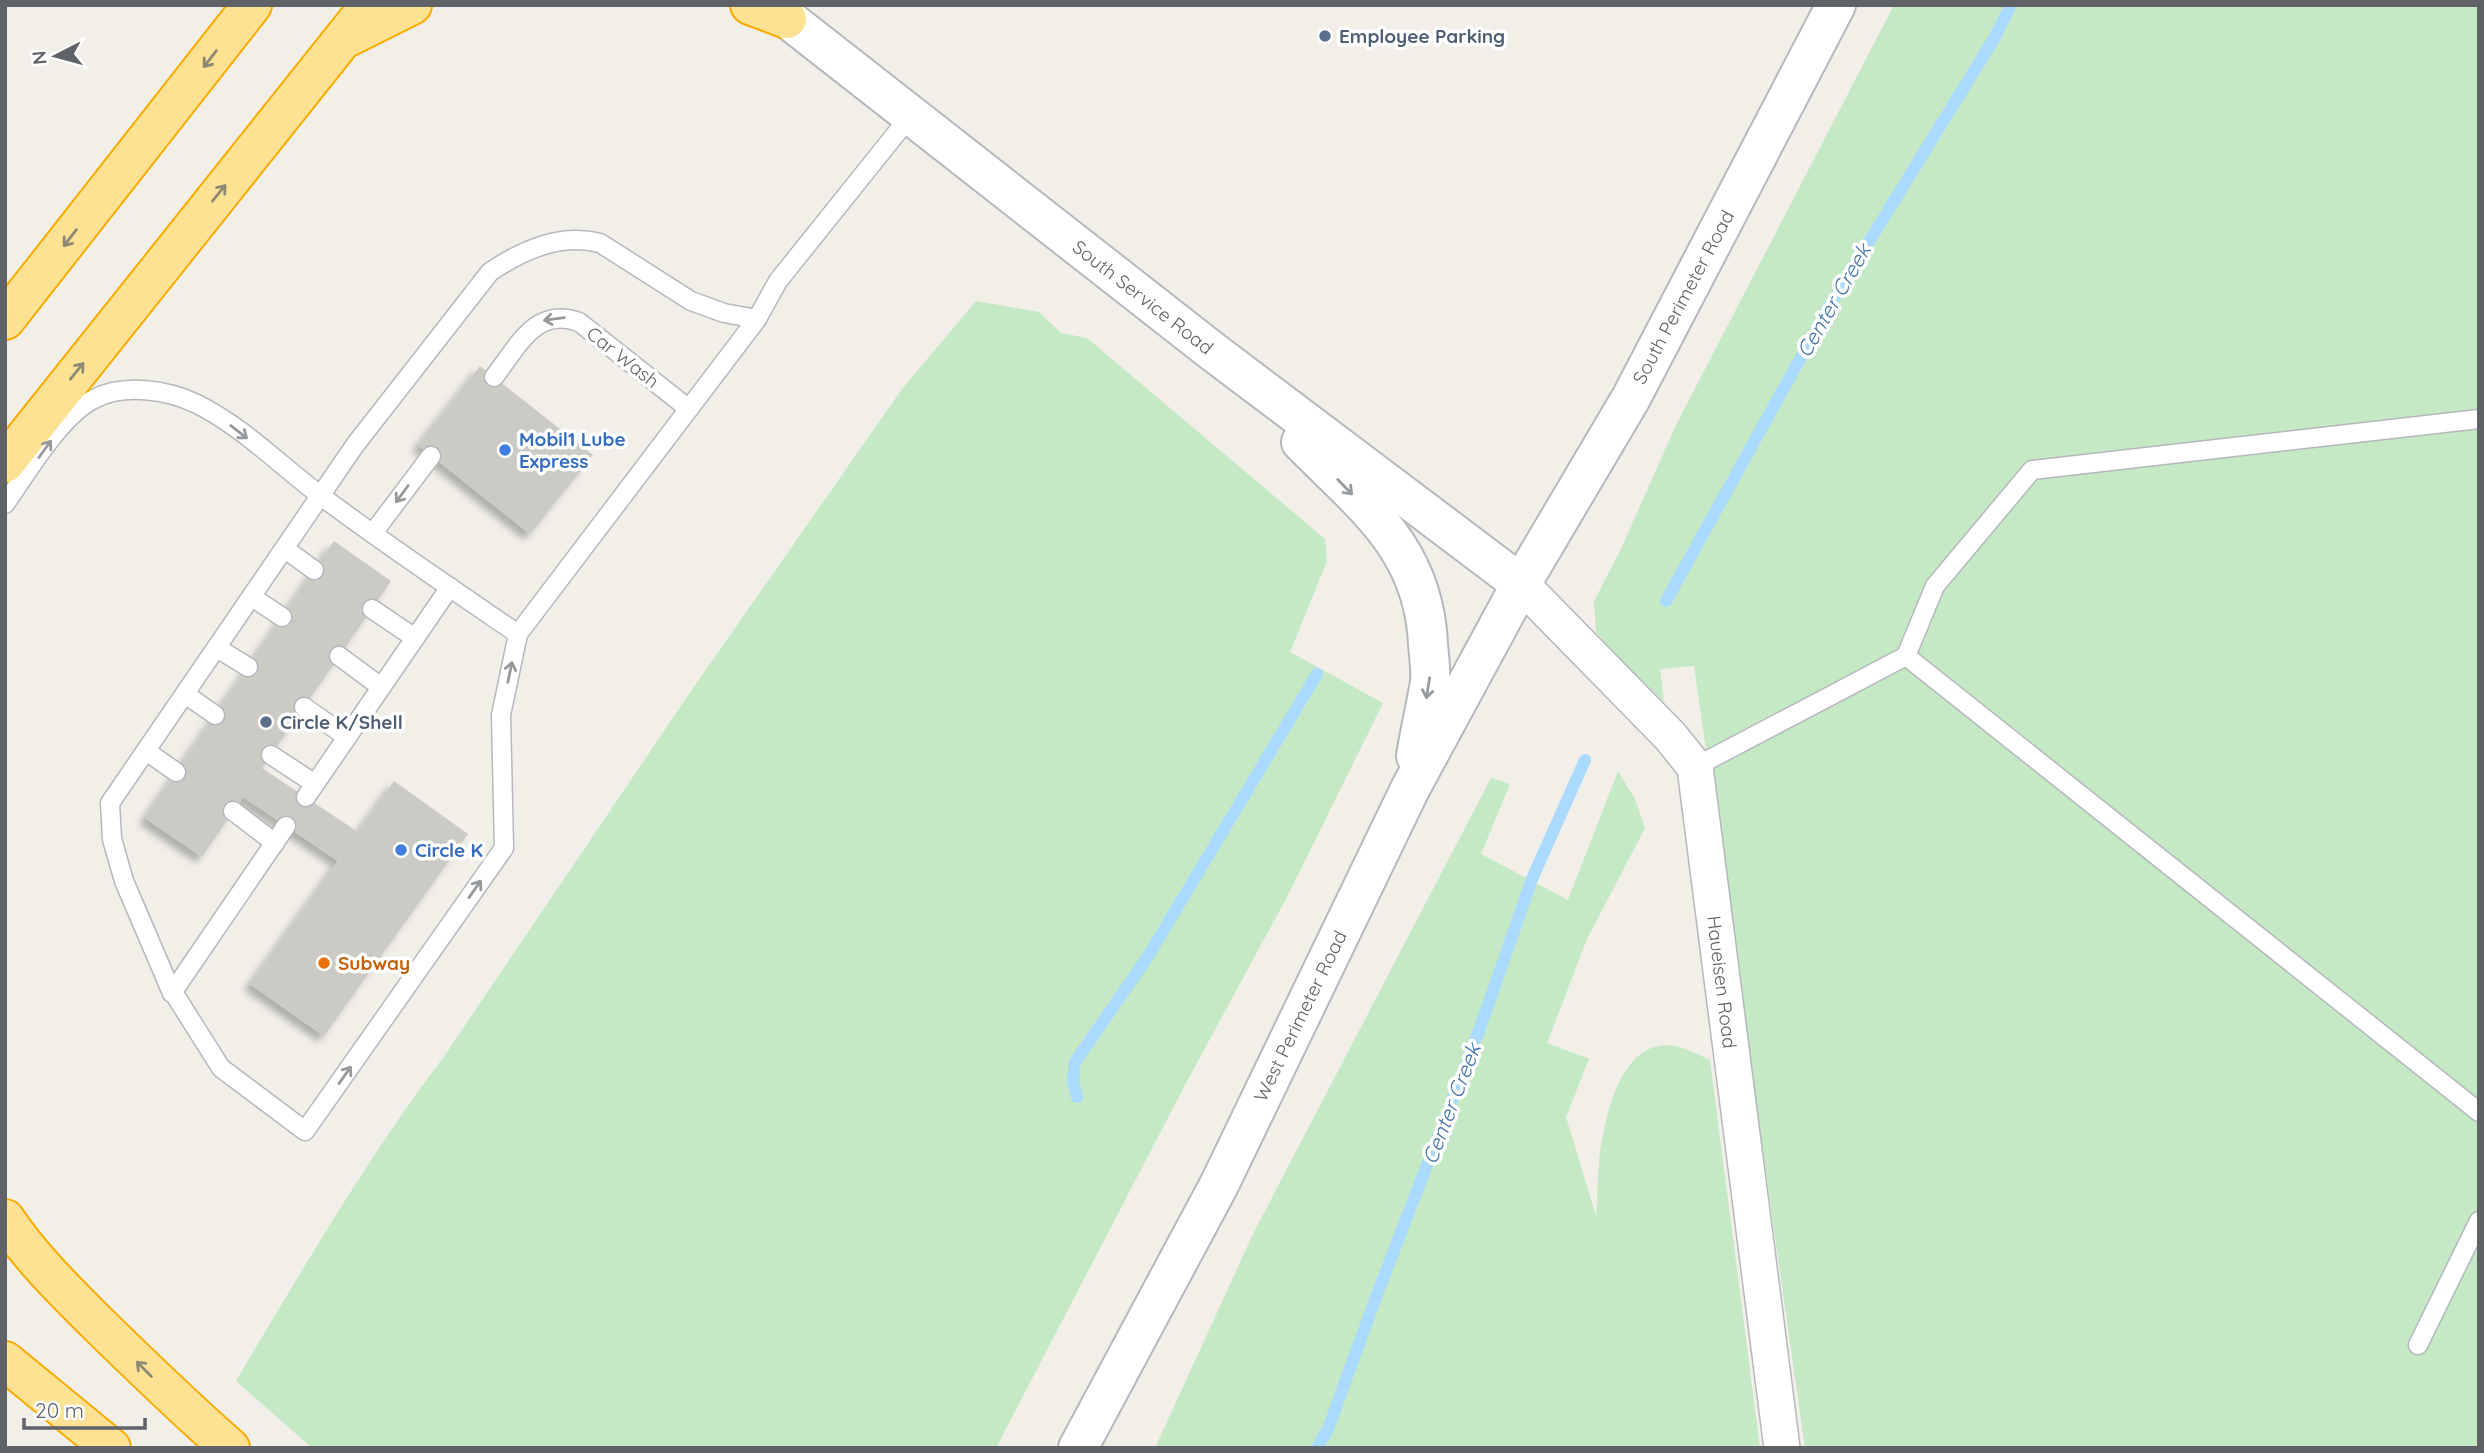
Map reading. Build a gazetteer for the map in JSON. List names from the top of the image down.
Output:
{
  "streets": {
    "street": [
      "South Service Road",
      "South Perimeter Road",
      "Haueisen Road",
      "West Perimeter Road"
    ],
    "lane": ["Car Wash"]
  },
  "crossings": [
    ["South Service Road", "South Perimeter Road"],
    ["South Service Road", "West Perimeter Road"],
    ["South Perimeter Road", "West Perimeter Road"]
  ],
  "water": ["Center Creek"],
  "places": [
    "Employee Parking",
    "Mobil1 Lube Express",
    "Circle K/Shell",
    "Circle K",
    "Subway"
  ],
  "scale_bar": "20 m",
  "north": "left"
}
